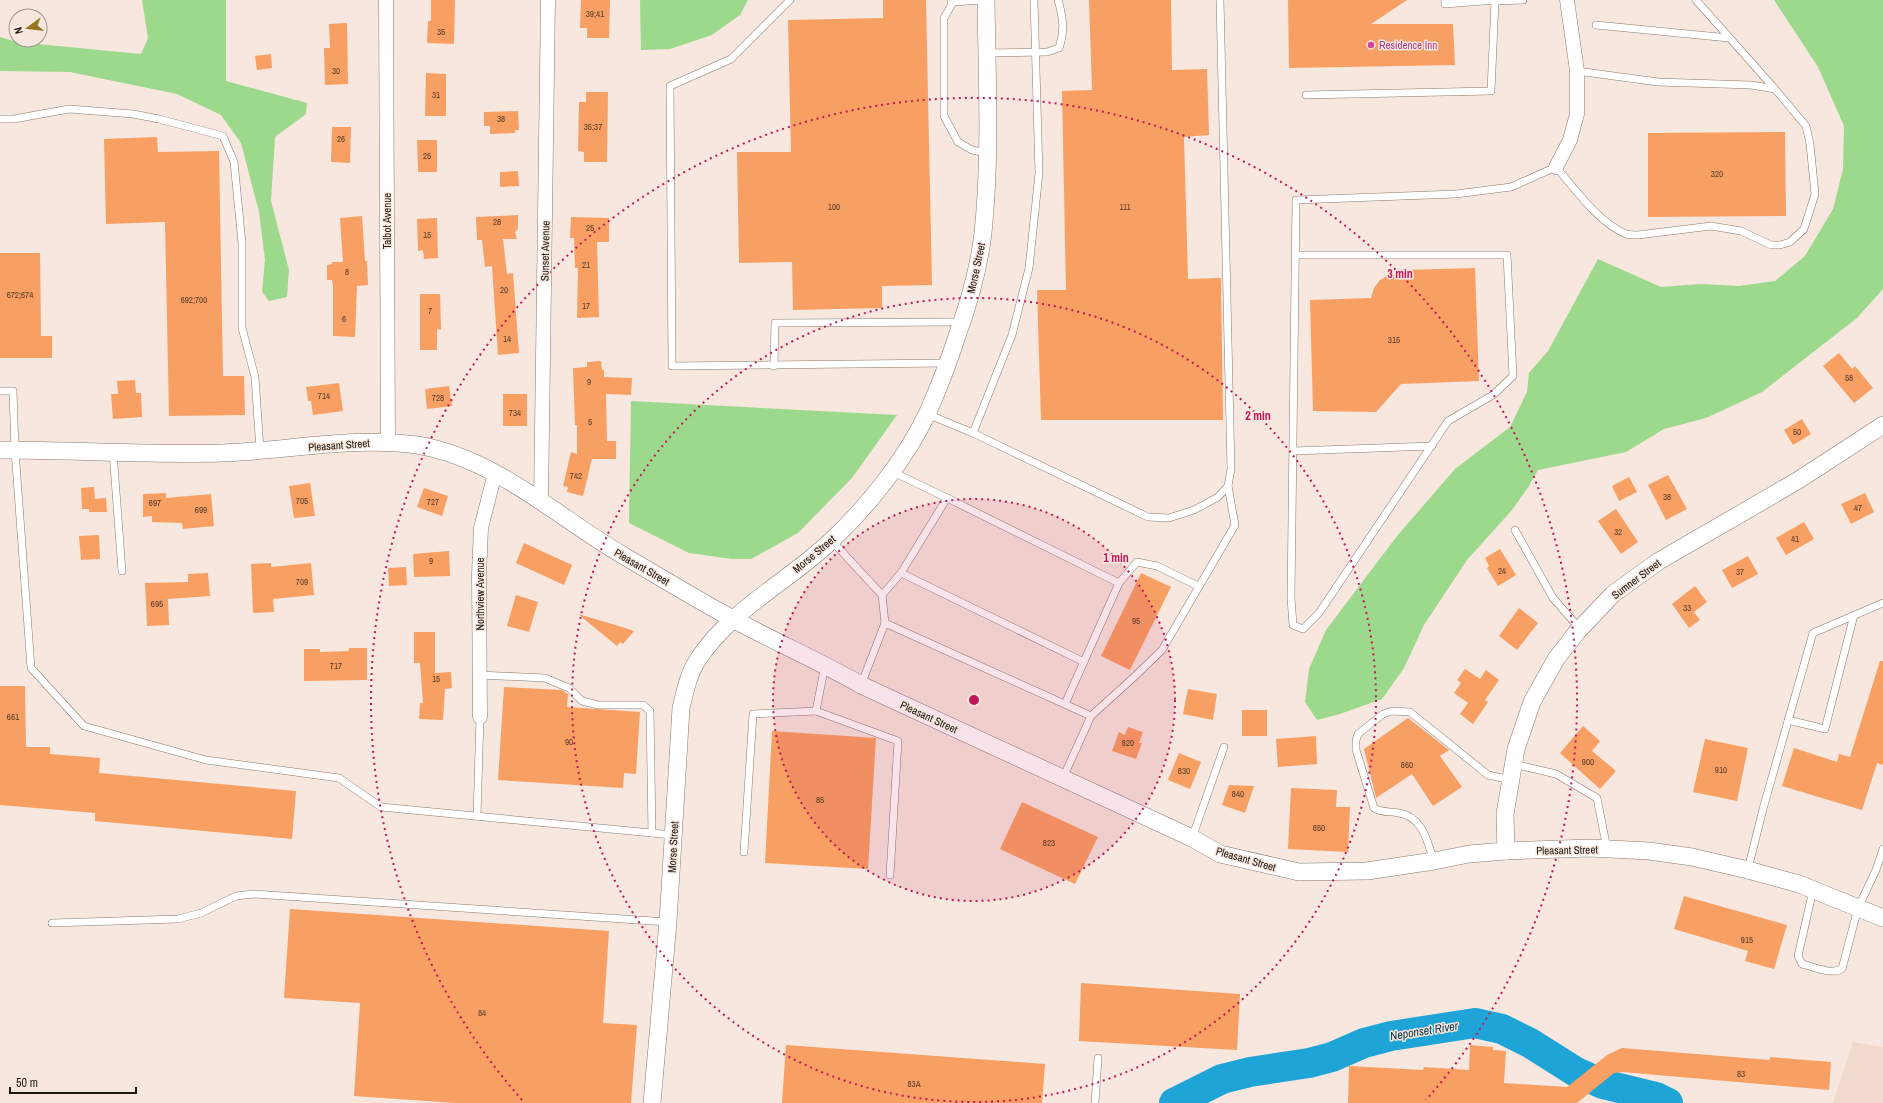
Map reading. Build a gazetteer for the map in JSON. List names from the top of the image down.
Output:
{
  "streets": {
    "street": [
      "Talbot Avenue",
      "Sunset Avenue",
      "Morse Street",
      "Pleasant Street",
      "Sumner Street",
      "Northview Avenue"
    ]
  },
  "crossings": [
    ["Talbot Avenue", "Pleasant Street"],
    ["Sunset Avenue", "Pleasant Street"],
    ["Morse Street", "Pleasant Street"],
    ["Pleasant Street", "Sumner Street"],
    ["Pleasant Street", "Northview Avenue"]
  ],
  "water": ["Neponset River"],
  "places": ["Residence Inn"],
  "house_numbers": [
    "39;41",
    "35",
    "30",
    "31",
    "38",
    "35;37",
    "26",
    "25",
    "320",
    "100",
    "111",
    "28",
    "25",
    "15",
    "21",
    "8",
    "20",
    "672;674",
    "692;700",
    "17",
    "7",
    "6",
    "14",
    "315",
    "58",
    "9",
    "714",
    "728",
    "734",
    "5",
    "50",
    "742",
    "38",
    "705",
    "727",
    "697",
    "47",
    "699",
    "32",
    "41",
    "9",
    "24",
    "37",
    "709",
    "695",
    "33",
    "95",
    "717",
    "15",
    "661",
    "90",
    "820",
    "900",
    "860",
    "910",
    "830",
    "840",
    "85",
    "850",
    "823",
    "915",
    "84",
    "83",
    "83A"
  ],
  "scale_bar": "50 m",
  "north": "left",
  "rings": ["3 min", "2 min", "1 min"]
}
